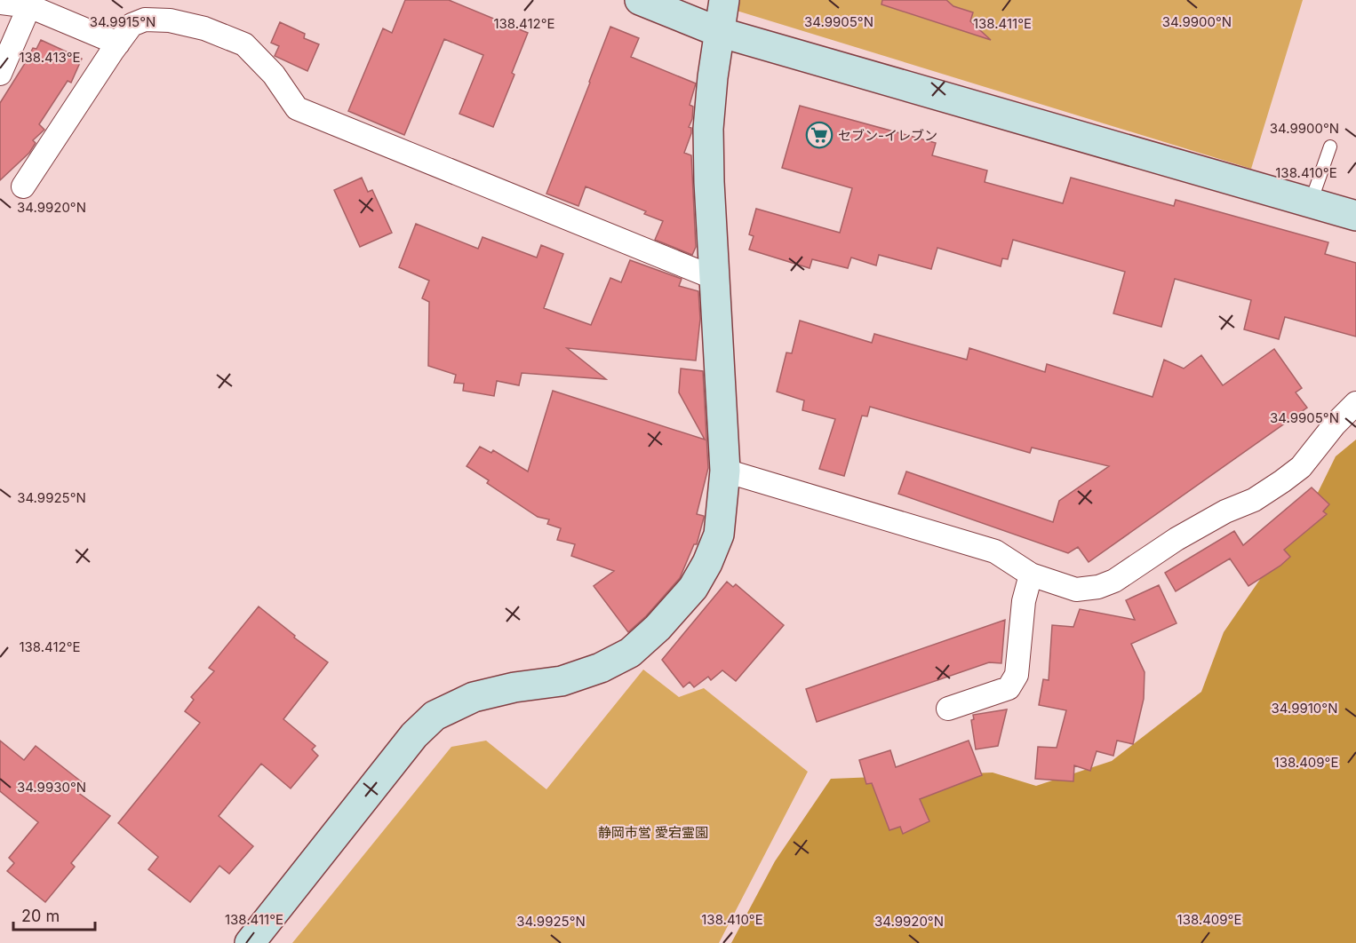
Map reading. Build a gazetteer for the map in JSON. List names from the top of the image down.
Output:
{
  "parks": ["静岡市営 愛宕霊園"],
  "places": {
    "supermarket": ["セブン-イレブン"]
  },
  "scale_bar": "20 m",
  "coordinates": [
    "34.9915°N",
    "34.9905°N",
    "34.9900°N",
    "138.412°E",
    "138.411°E",
    "138.413°E",
    "138.410°E",
    "34.9920°N",
    "34.9925°N",
    "34.9910°N",
    "138.409°E",
    "34.9930°N"
  ]
}
